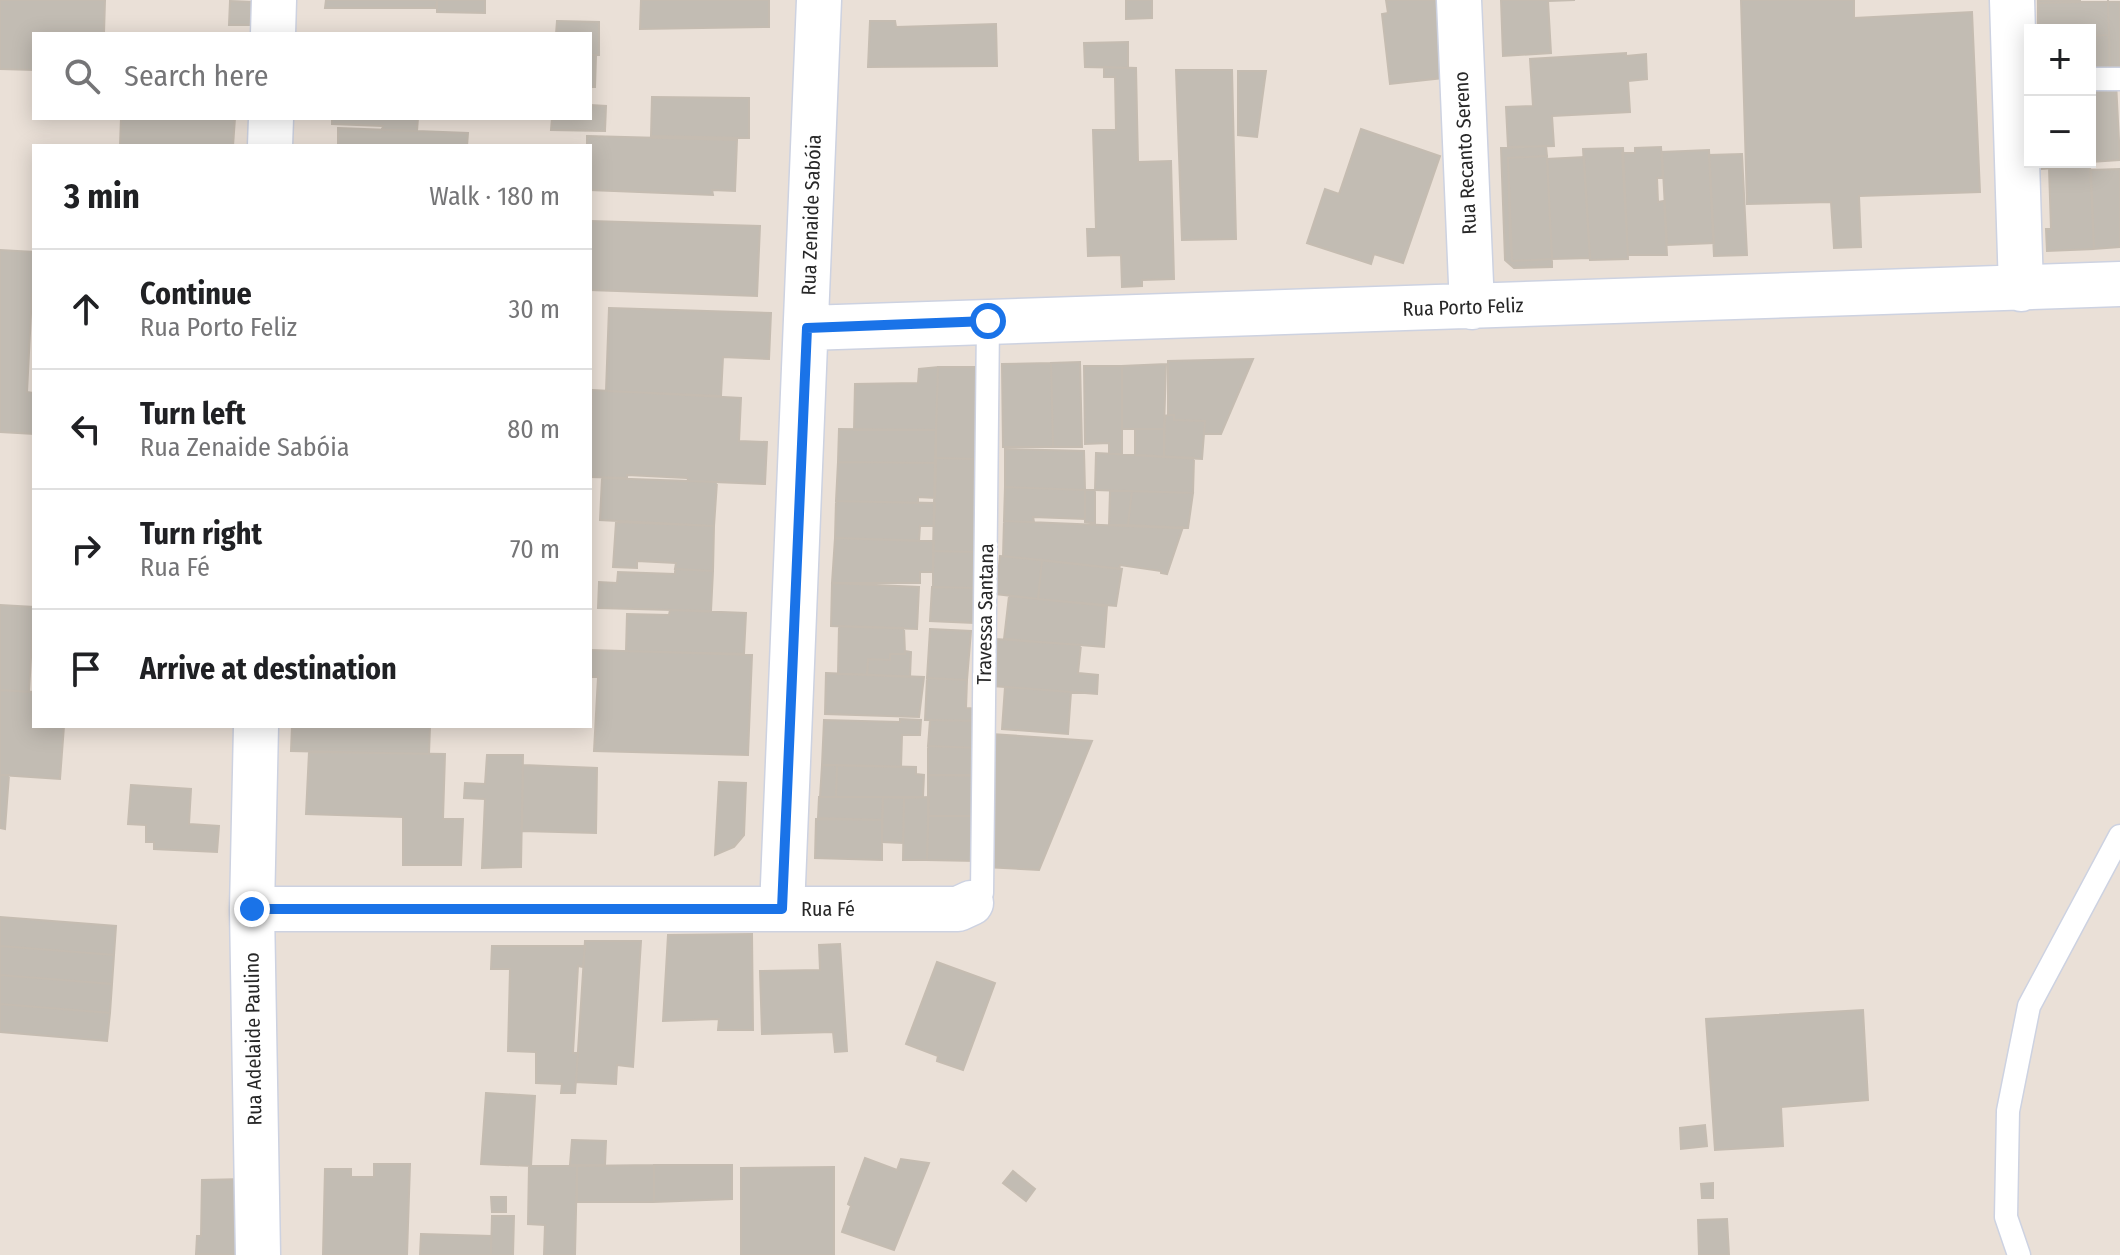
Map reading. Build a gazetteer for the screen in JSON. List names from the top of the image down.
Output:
{
  "streets": {
    "street": [
      "Rua Recanto Sereno",
      "Rua Zenaide Sabóia",
      "Rua Porto Feliz",
      "Rua Fé",
      "Rua Adelaide Paulino"
    ],
    "lane": ["Travessa Santana"]
  },
  "crossings": [
    ["Rua Recanto Sereno", "Rua Porto Feliz"],
    ["Rua Zenaide Sabóia", "Rua Porto Feliz"],
    ["Rua Zenaide Sabóia", "Rua Fé"],
    ["Rua Porto Feliz", "Travessa Santana"],
    ["Travessa Santana", "Rua Fé"],
    ["Rua Fé", "Rua Adelaide Paulino"]
  ],
  "page": {
    "map_buttons": ["+", "−"],
    "search": "Search here",
    "heading": ["3 min", "Walk · 180 m"],
    "list": [
      ["Continue", "Rua Porto Feliz", "30 m"],
      ["Turn left", "Rua Zenaide Sabóia", "80 m"],
      ["Turn right", "Rua Fé", "70 m"],
      "Arrive at destination"
    ]
  }
}
